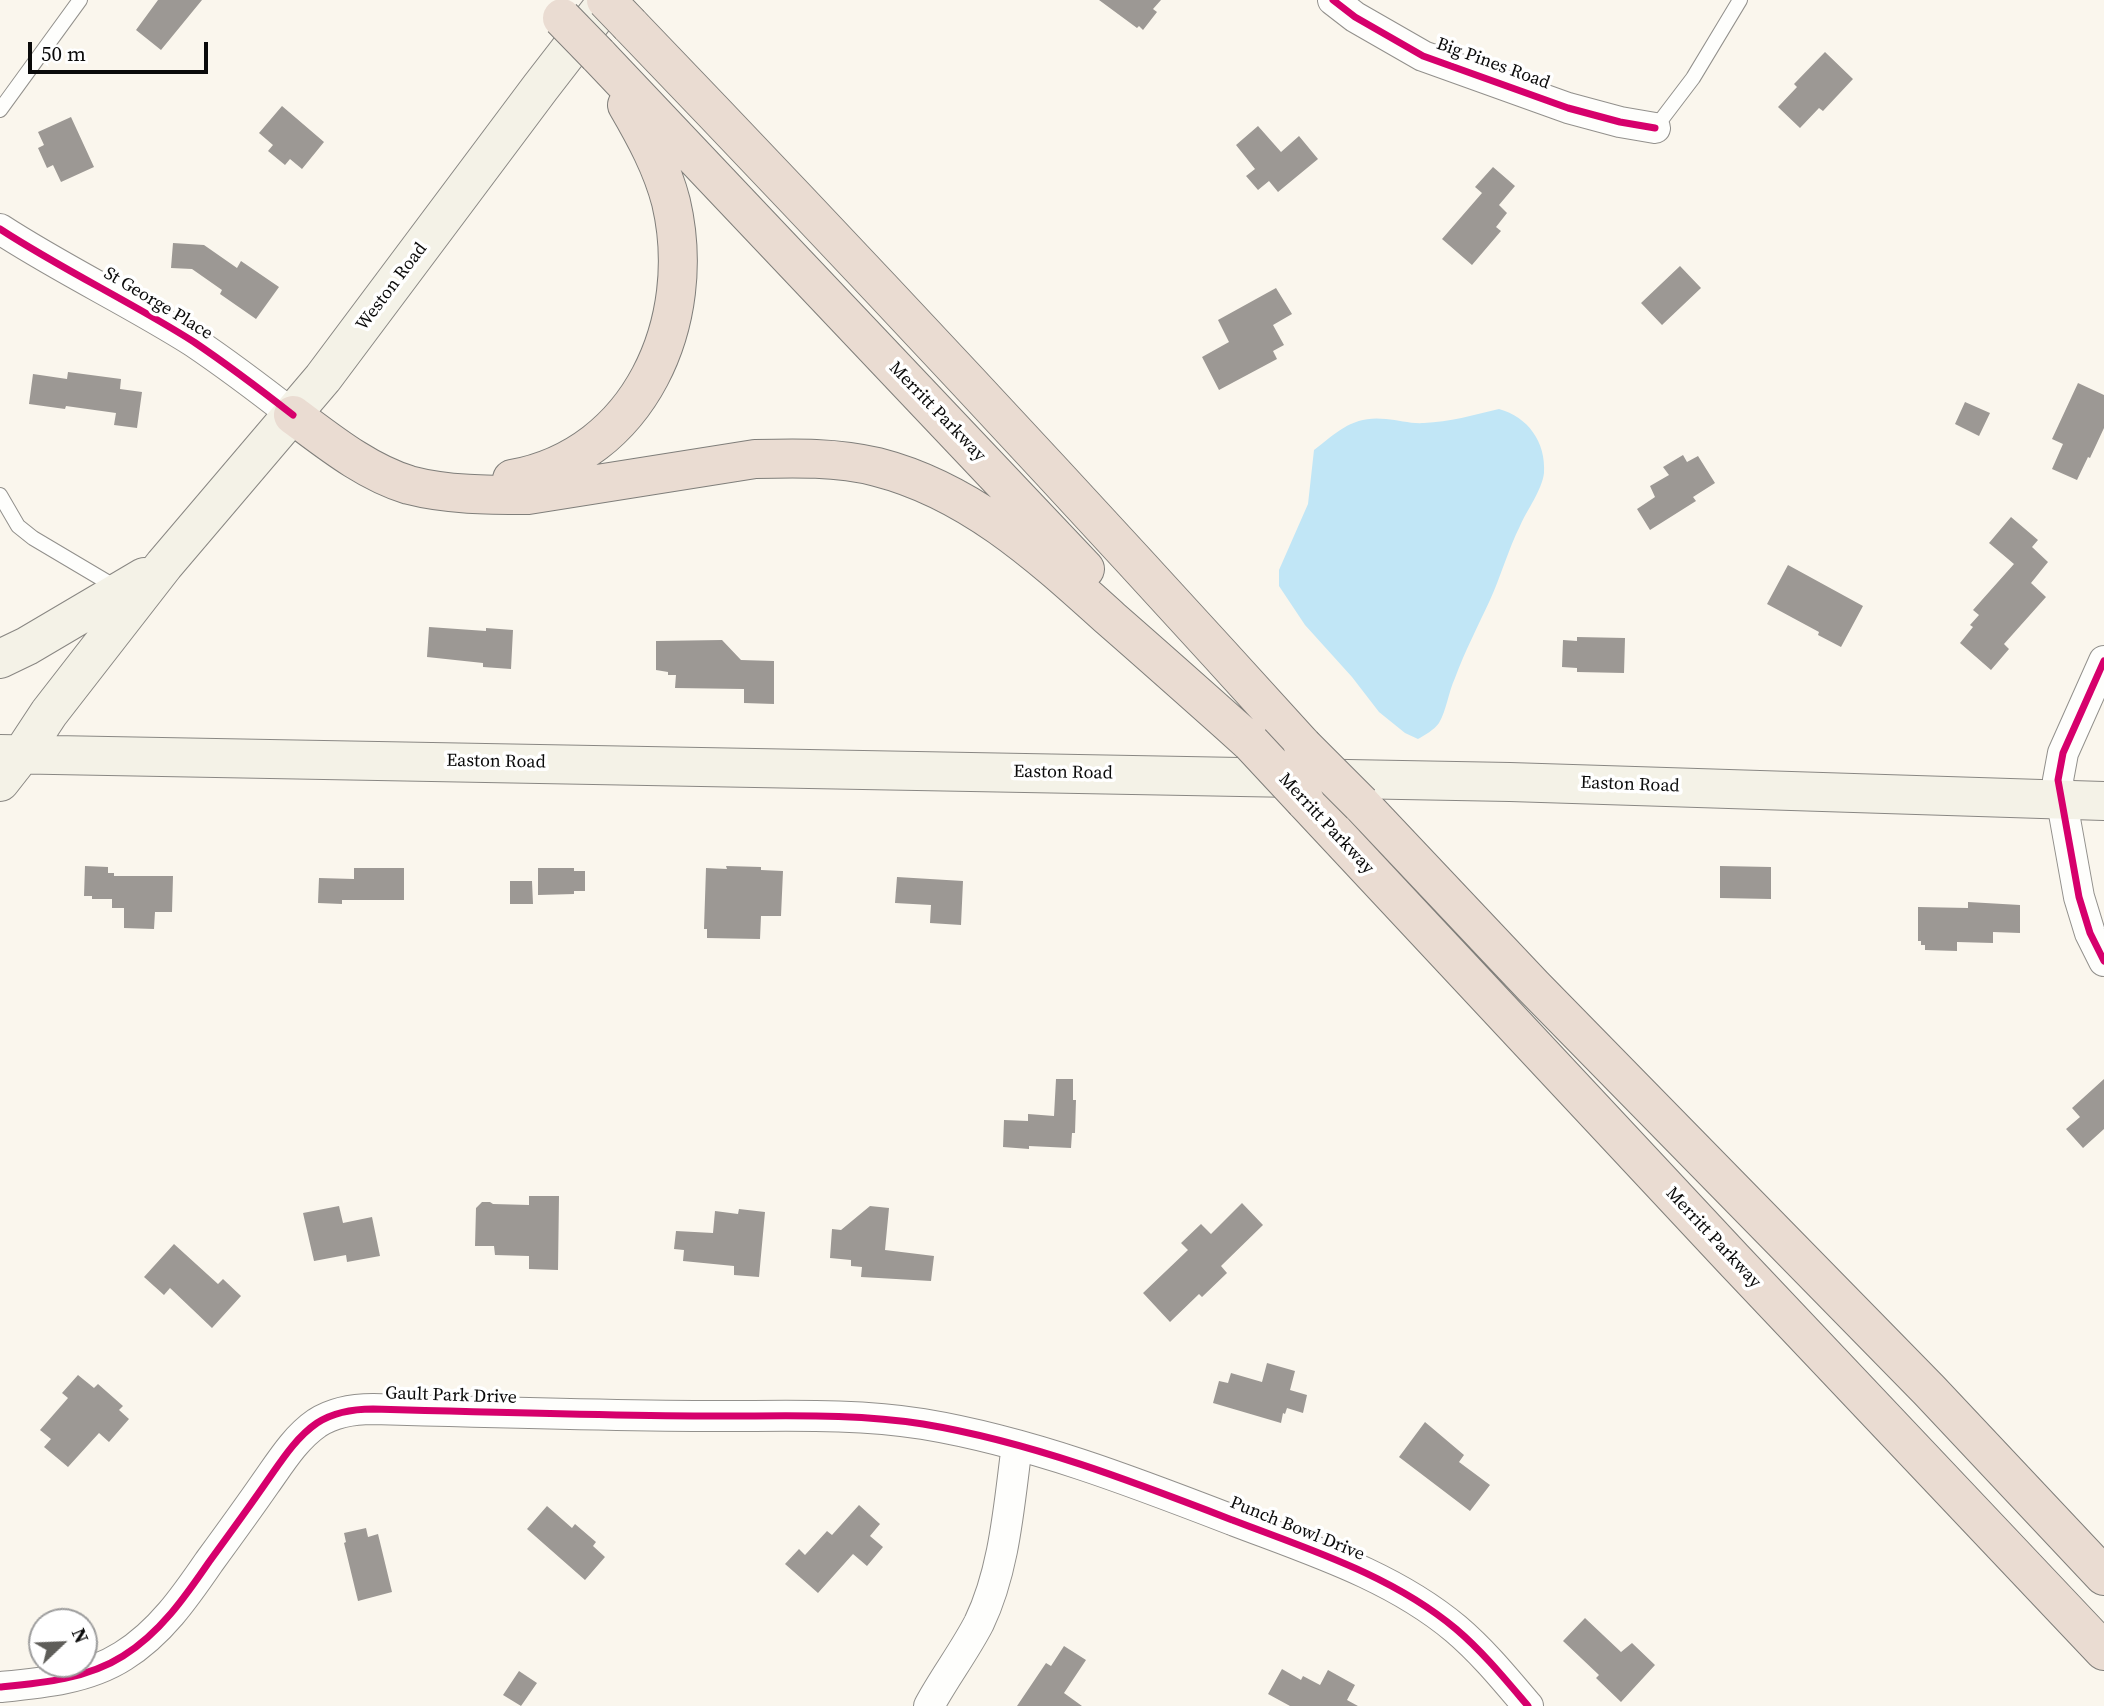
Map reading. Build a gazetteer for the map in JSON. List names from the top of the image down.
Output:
{
  "streets": {
    "highway": ["Merritt Parkway"],
    "main road": ["Weston Road", "Easton Road"],
    "street": [
      "Big Pines Road",
      "St George Place",
      "Gault Park Drive",
      "Punch Bowl Drive"
    ]
  },
  "crossings": [
    ["Weston Road", "St George Place"],
    ["Weston Road", "Merritt Parkway"],
    ["Weston Road", "Easton Road"],
    ["Gault Park Drive", "Punch Bowl Drive"]
  ],
  "scale_bar": "50 m",
  "north": "top right"
}
